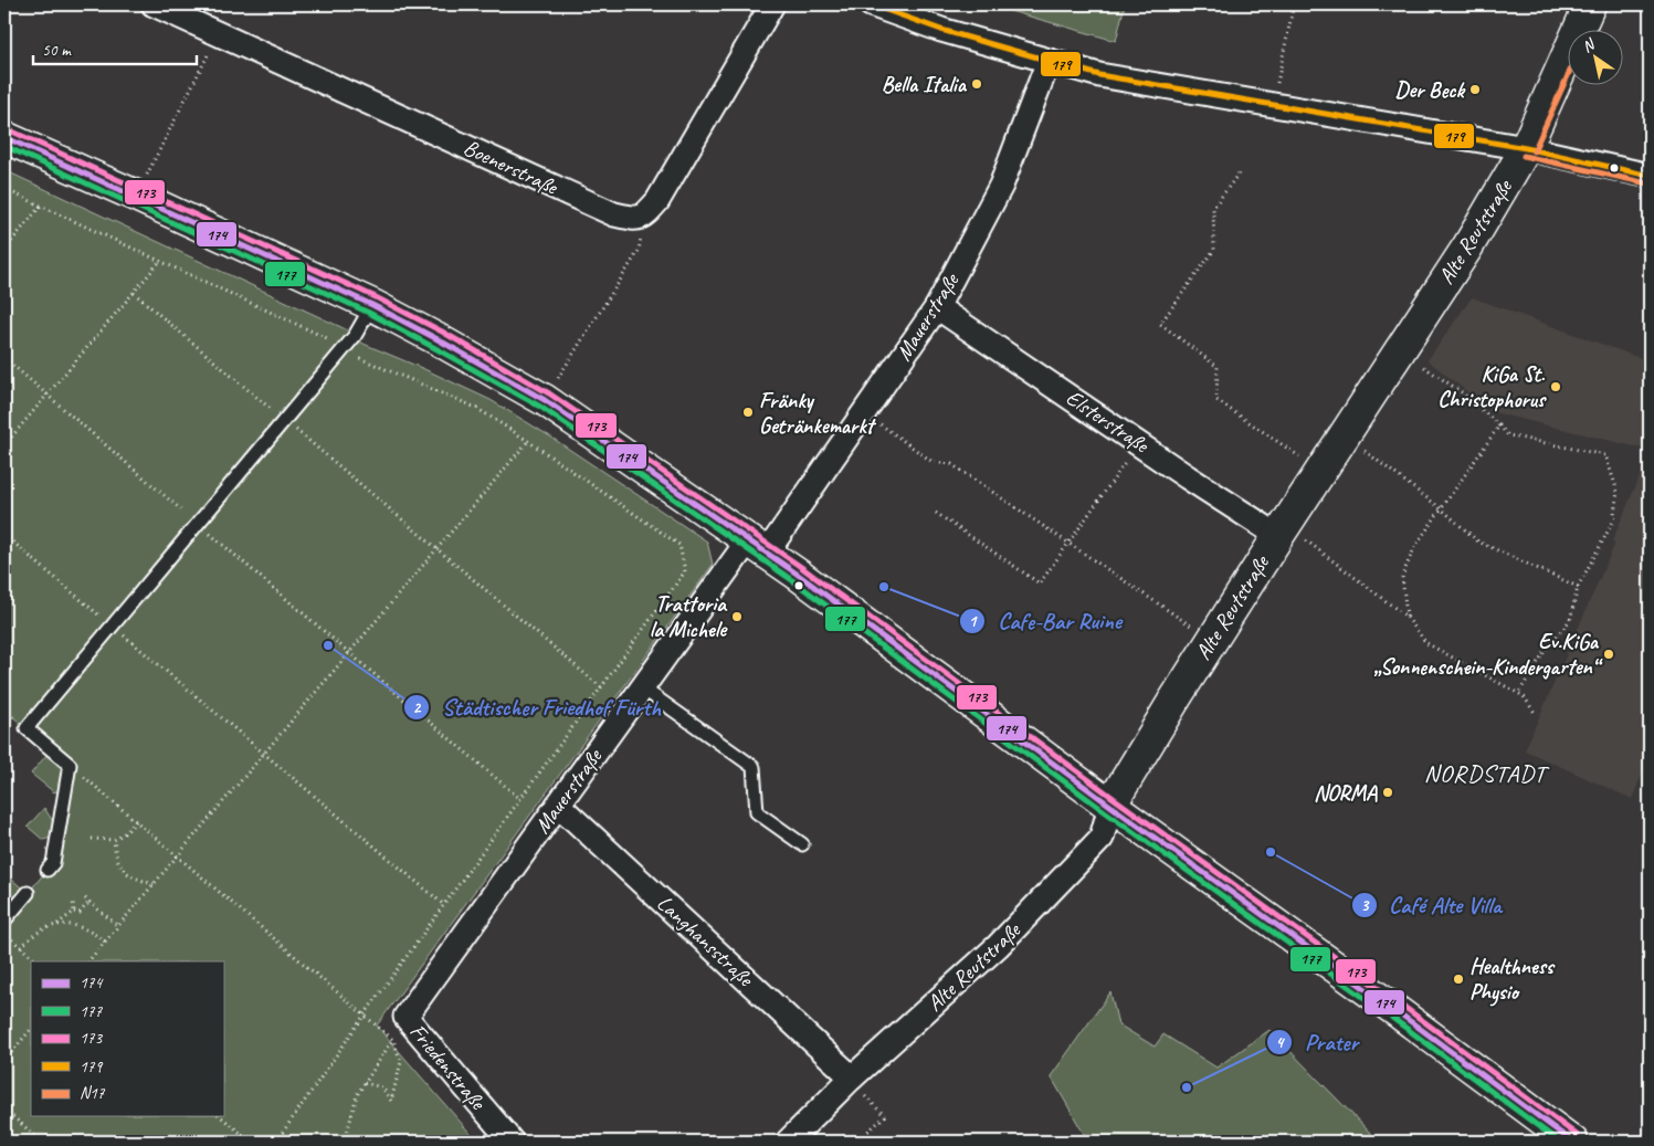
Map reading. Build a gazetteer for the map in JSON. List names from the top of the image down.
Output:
{
  "streets": {
    "main road": ["Alte Reutstraße"],
    "street": [
      "Boenerstraße",
      "Mauerstraße",
      "Elsterstraße",
      "Langhansstraße",
      "Friedenstraße"
    ]
  },
  "crossings": [
    ["Alte Reutstraße", "Elsterstraße"],
    ["Alte Reutstraße", "Langhansstraße"],
    ["Mauerstraße", "Elsterstraße"],
    ["Mauerstraße", "Langhansstraße"],
    ["Mauerstraße", "Friedenstraße"]
  ],
  "districts": ["NORDSTADT"],
  "places": [
    "Bella Italia",
    "Der Beck",
    "KiGa St. Christophorus",
    "Fränky Getränkemarkt",
    "Cafe-Bar Ruine",
    "Trattoria la Michele",
    "Städtischer Friedhof Fürth",
    "Ev.KiGa „Sonnenschein-Kindergarten“",
    "NORMA",
    "Café Alte Villa",
    "Healthness Physio",
    "Prater"
  ],
  "lines": [
    "transit line 179",
    "transit line N17",
    "transit line 173",
    "transit line 174",
    "transit line 177"
  ],
  "legend": [
    "174",
    "177",
    "173",
    "179",
    "N17"
  ],
  "scale_bar": "50 m",
  "north": "top left"
}
